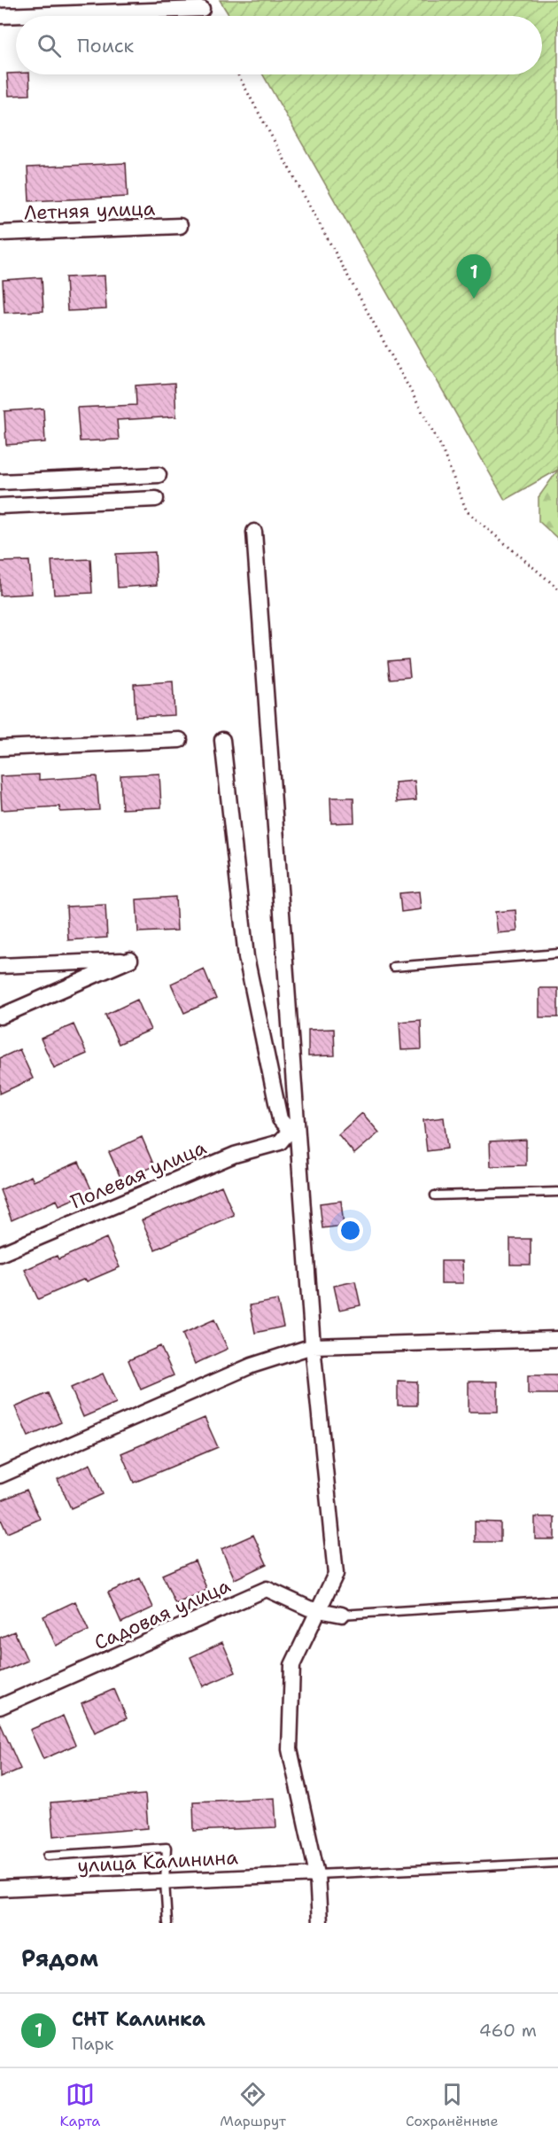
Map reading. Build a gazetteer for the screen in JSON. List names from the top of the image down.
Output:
{
  "streets": {
    "street": [
      "Летняя улица",
      "Полевая улица",
      "Садовая улица",
      "улица Калинина"
    ]
  },
  "page": {
    "search": "Поиск",
    "pins": "1",
    "heading": "Рядом",
    "list": [
      {
        "mark": "1",
        "name": "СНТ Калинка",
        "note": "Парк",
        "value": "460 m"
      }
    ],
    "nav": ["Карта", "Маршрут", "Сохранённые"]
  }
}
